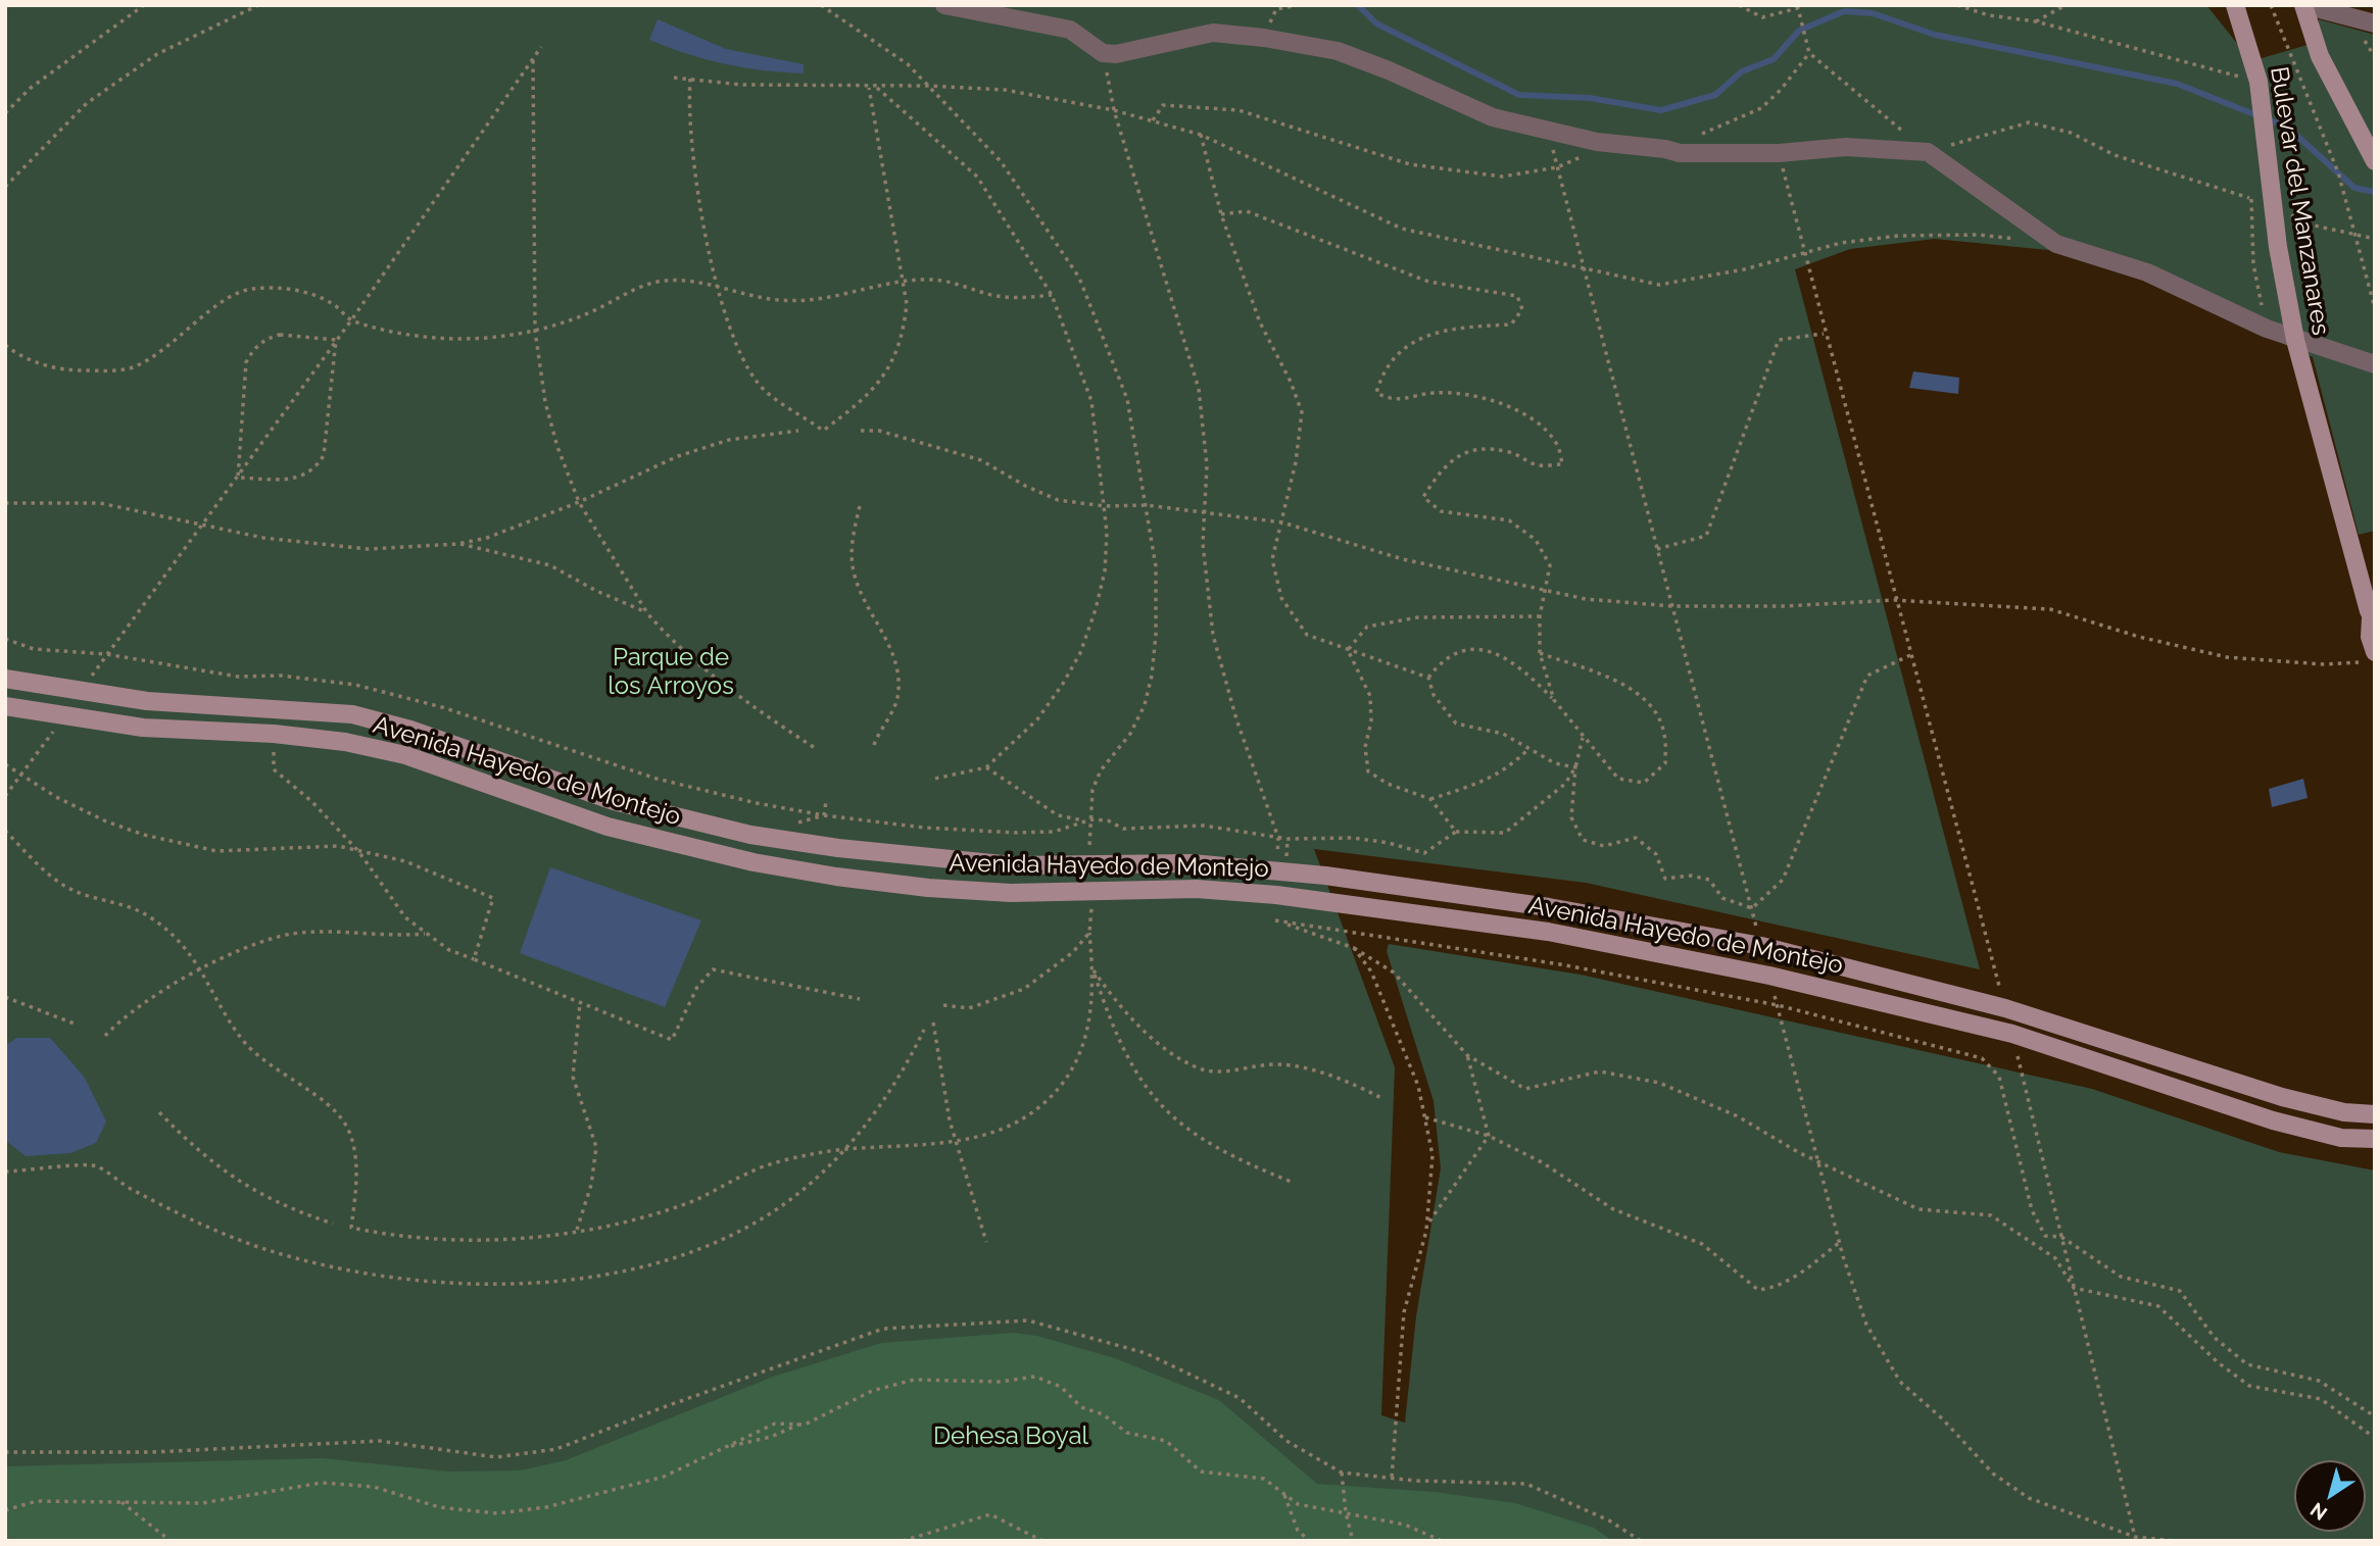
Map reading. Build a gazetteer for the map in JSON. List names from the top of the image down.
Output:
{
  "streets": {
    "street": ["Bulevar del Manzanares", "Avenida Hayedo de Montejo"]
  },
  "parks": ["Parque de los Arroyos", "Dehesa Boyal"],
  "north": "bottom left"
}
